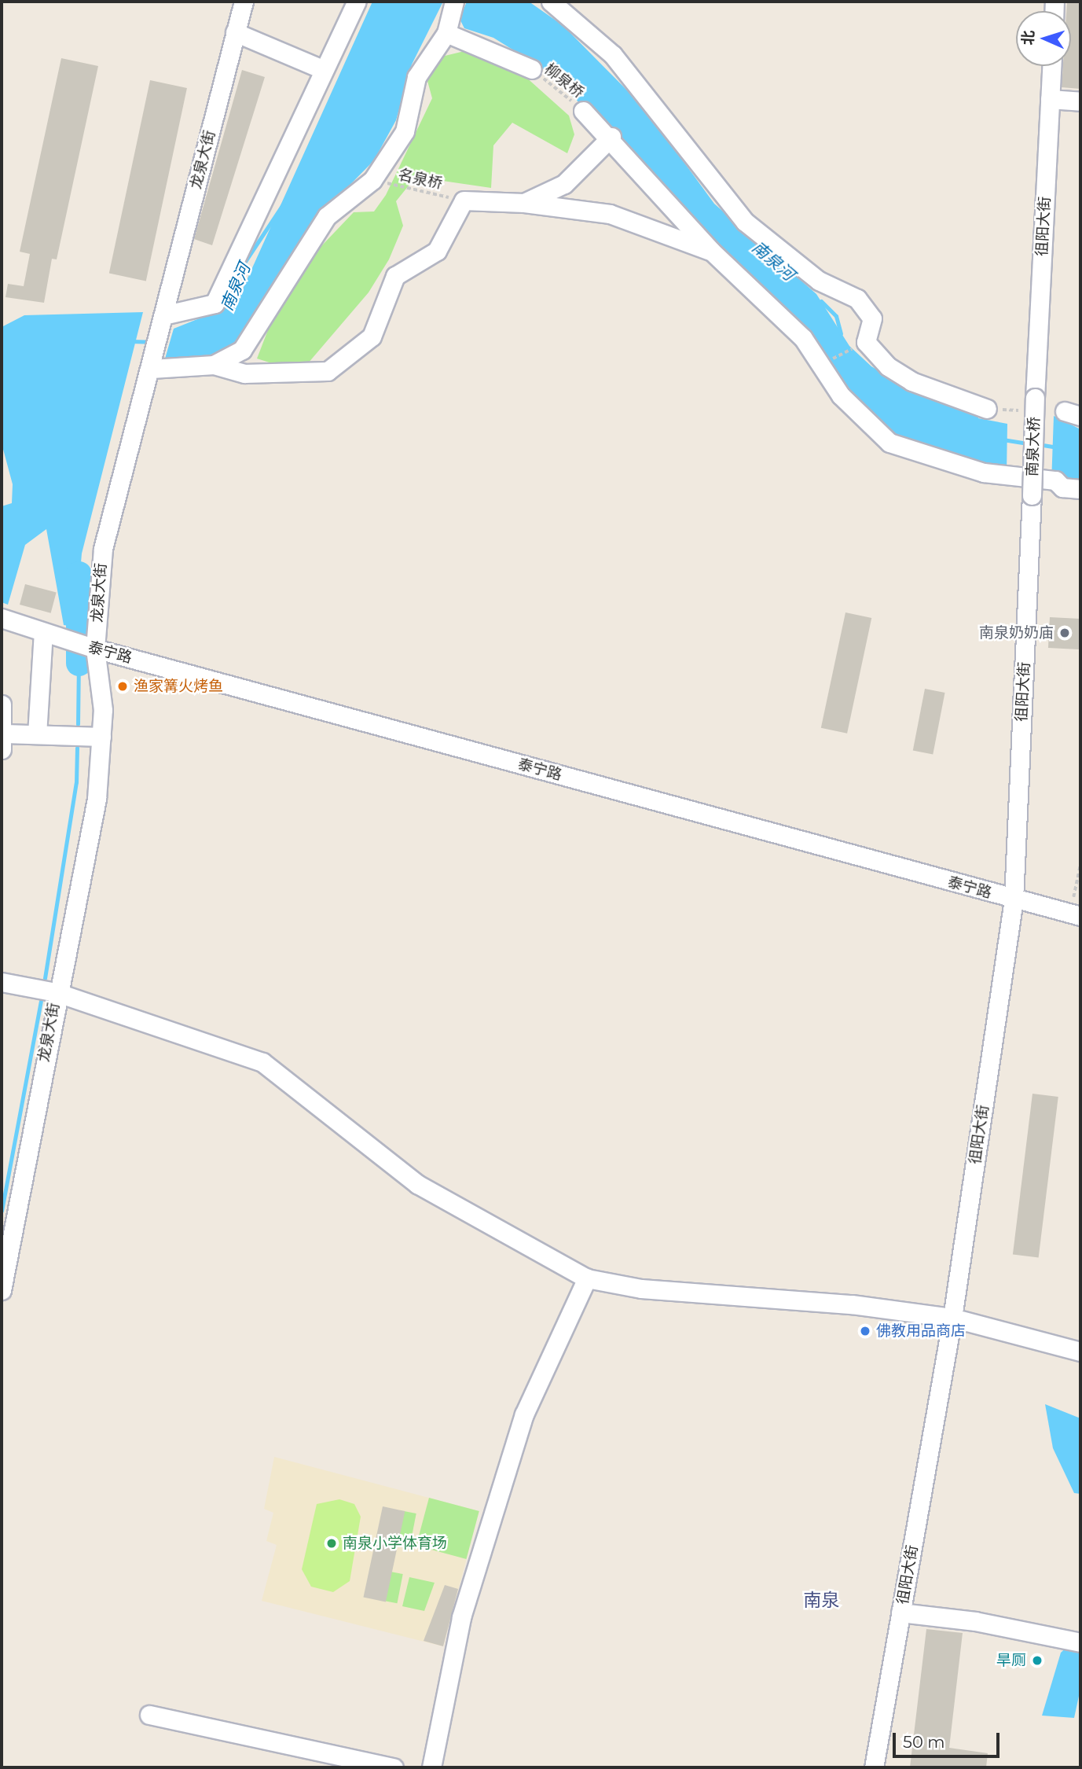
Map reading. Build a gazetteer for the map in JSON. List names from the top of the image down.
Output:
{
  "streets": {
    "street": [
      "龙泉大街",
      "徂阳大街",
      "南泉大桥",
      "泰宁路"
    ],
    "path": ["柳泉桥", "名泉桥"]
  },
  "crossings": [
    ["龙泉大街", "泰宁路"],
    ["徂阳大街", "南泉大桥"],
    ["徂阳大街", "泰宁路"]
  ],
  "districts": ["南泉"],
  "water": ["南泉河"],
  "places": [
    "南泉奶奶庙",
    "渔家篝火烤鱼",
    "佛教用品商店",
    "南泉小学体育场",
    "旱厕"
  ],
  "scale_bar": "50 m",
  "north": "left"
}
